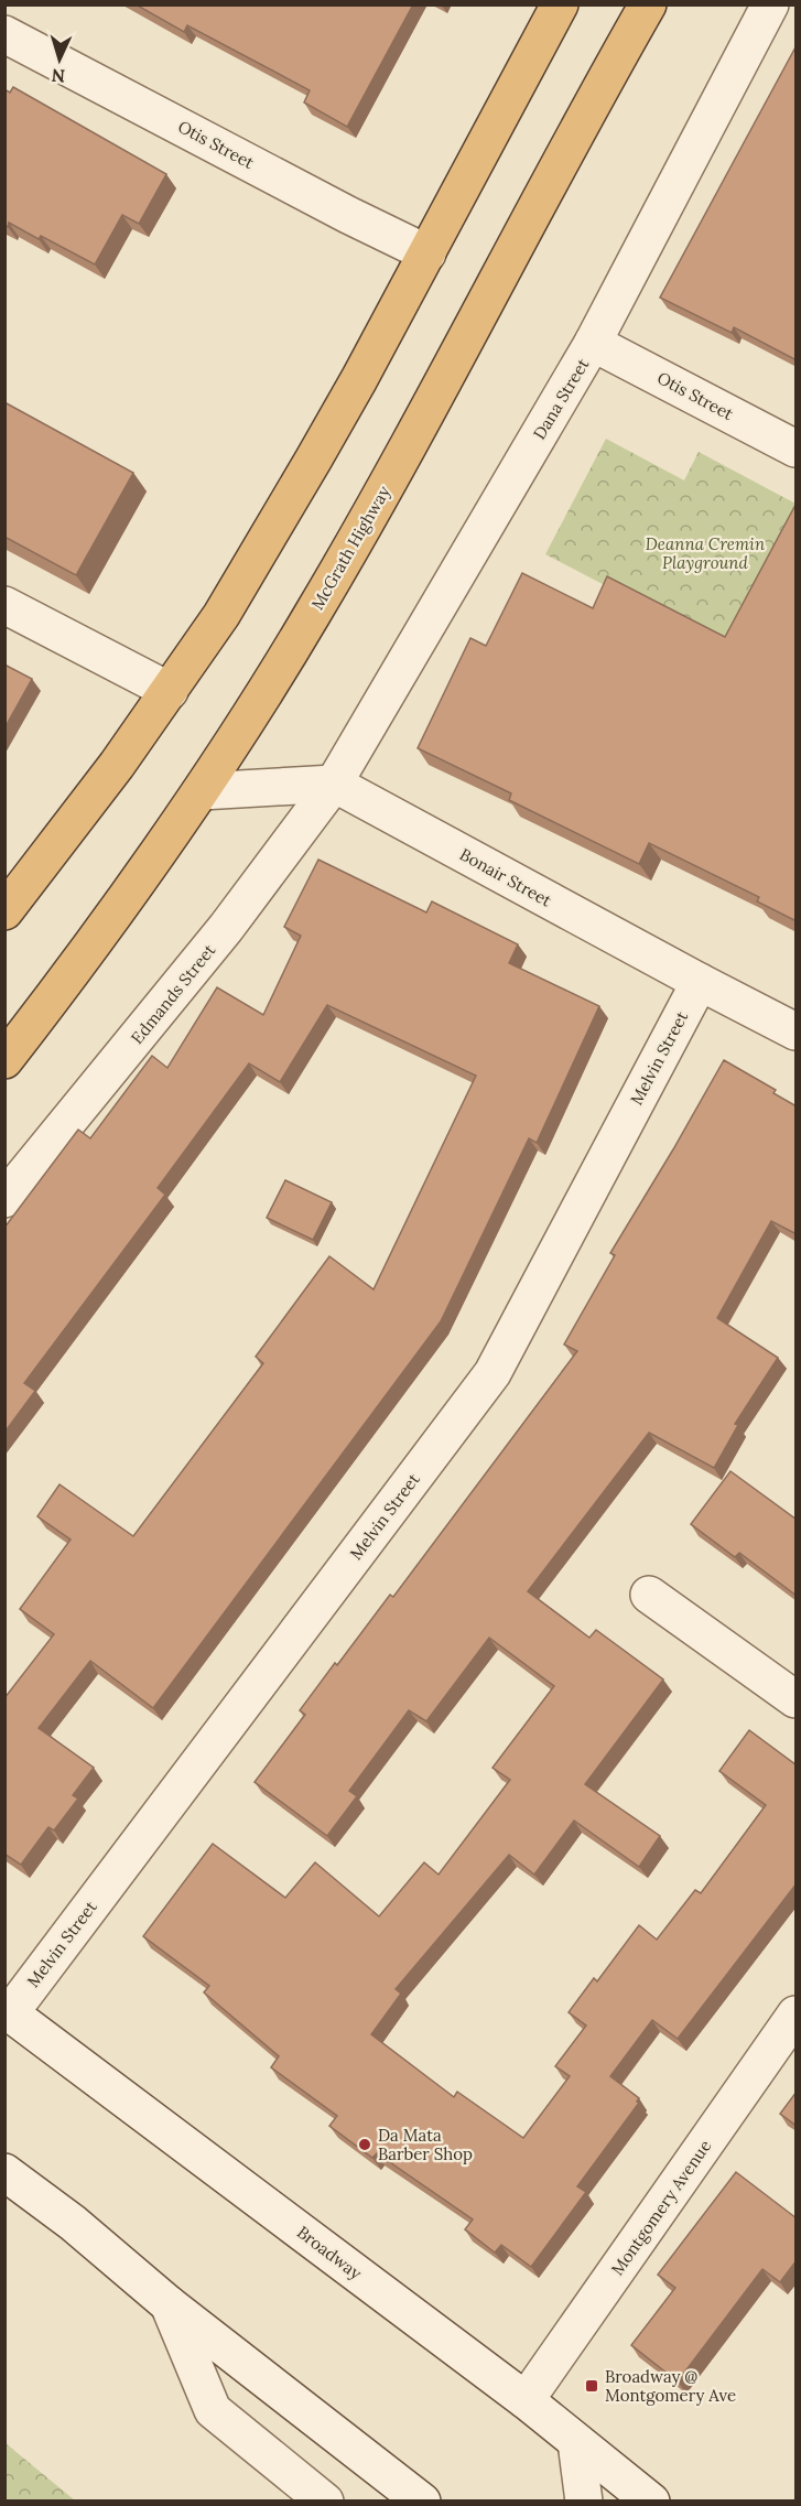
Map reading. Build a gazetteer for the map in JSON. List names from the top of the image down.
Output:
{
  "streets": {
    "highway": ["McGrath Highway"],
    "street": [
      "Otis Street",
      "Dana Street",
      "Bonair Street",
      "Edmands Street",
      "Melvin Street",
      "Montgomery Avenue",
      "Broadway"
    ]
  },
  "crossings": [
    ["Otis Street", "Dana Street"],
    ["Dana Street", "Bonair Street"],
    ["Dana Street", "Edmands Street"],
    ["Bonair Street", "Edmands Street"],
    ["Bonair Street", "Melvin Street"],
    ["Melvin Street", "Broadway"],
    ["Montgomery Avenue", "Broadway"]
  ],
  "parks": ["Deanna Cremin Playground"],
  "places": {
    "other": ["Da Mata Barber Shop"],
    "transit": ["Broadway @ Montgomery Ave"]
  },
  "north": "bottom"
}
